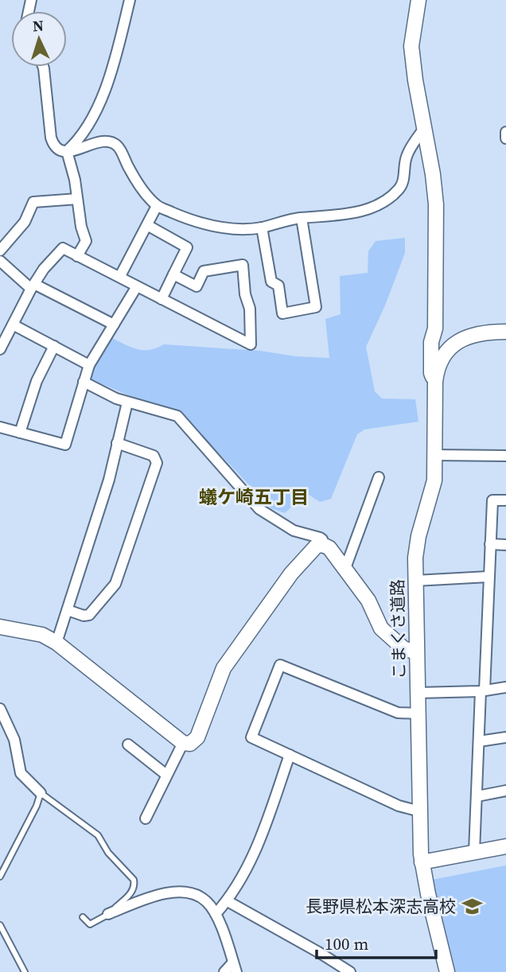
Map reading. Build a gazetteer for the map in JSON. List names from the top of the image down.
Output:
{
  "streets": {
    "street": ["こまくさ道路"]
  },
  "districts": ["蟻ケ崎五丁目"],
  "places": {
    "school or university": ["長野県松本深志高校"]
  },
  "scale_bar": "100 m",
  "north": "top"
}
